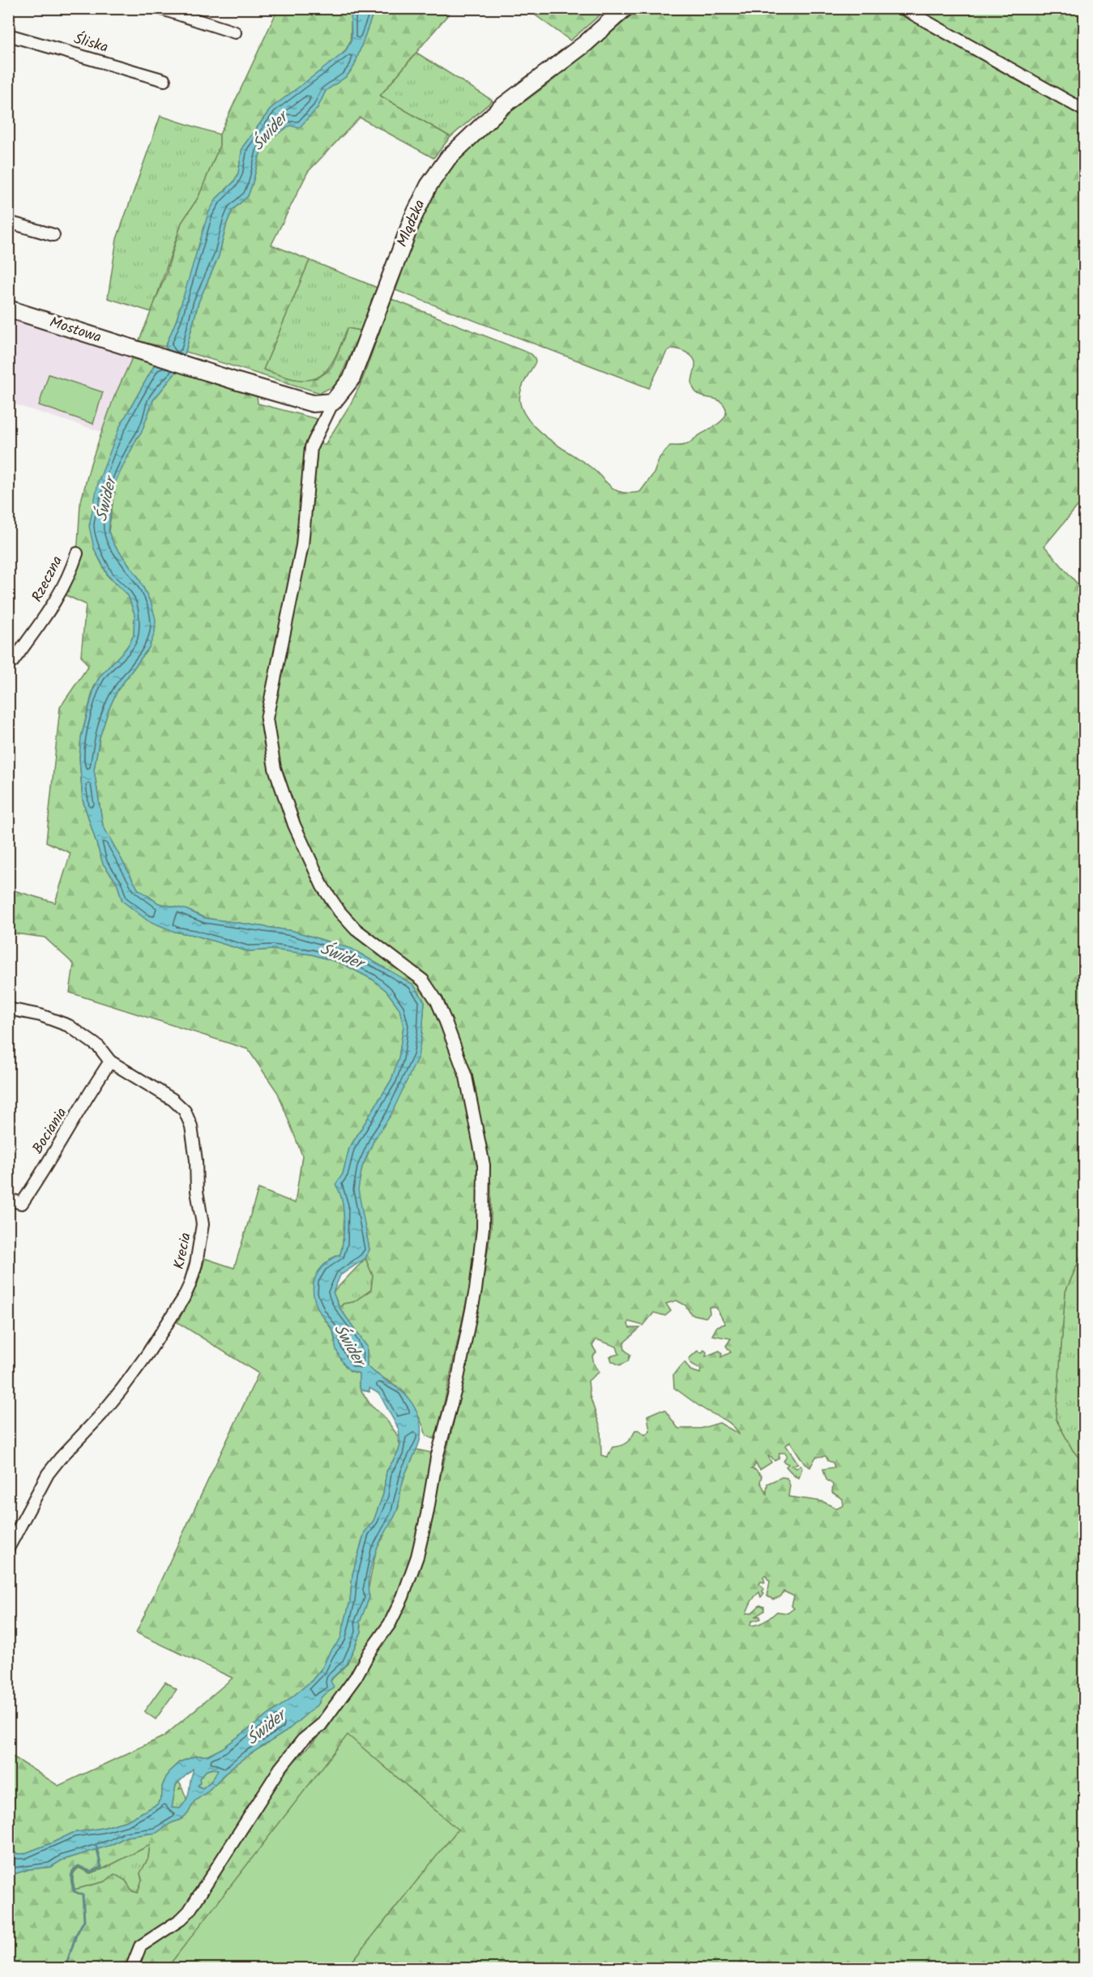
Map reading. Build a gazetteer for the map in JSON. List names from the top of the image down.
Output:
{
  "streets": {
    "street": [
      "Śliska",
      "Mlądzka",
      "Mostowa",
      "Rzeczna",
      "Bociania",
      "Krecia"
    ]
  },
  "crossings": [
    ["Mlądzka", "Mostowa"],
    ["Bociania", "Krecia"]
  ],
  "water": ["Świder"]
}
